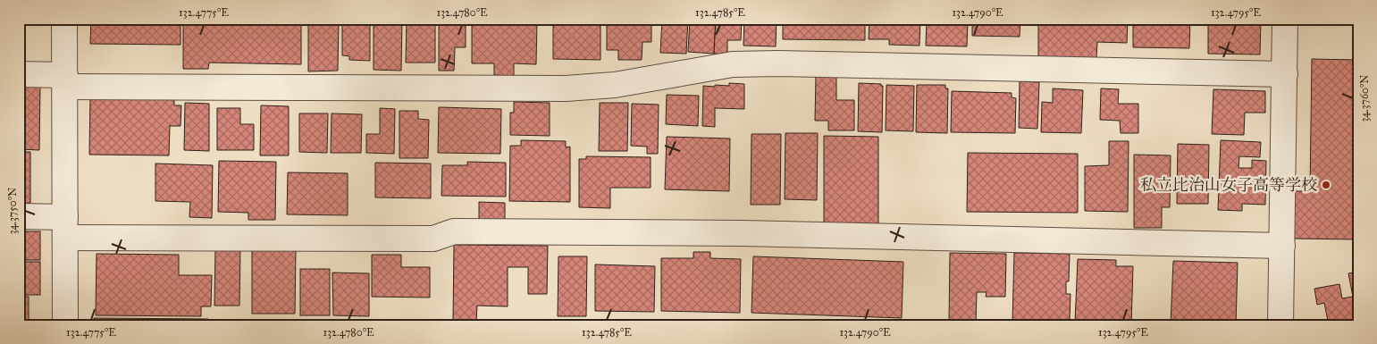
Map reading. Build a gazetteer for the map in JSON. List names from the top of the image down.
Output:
{
  "places": ["私立比治山女子高等学校"],
  "coordinates": [
    "132.4775°E",
    "132.4780°E",
    "132.4785°E",
    "132.4790°E",
    "132.4795°E",
    "34.3760°N",
    "34.3750°N"
  ]
}
